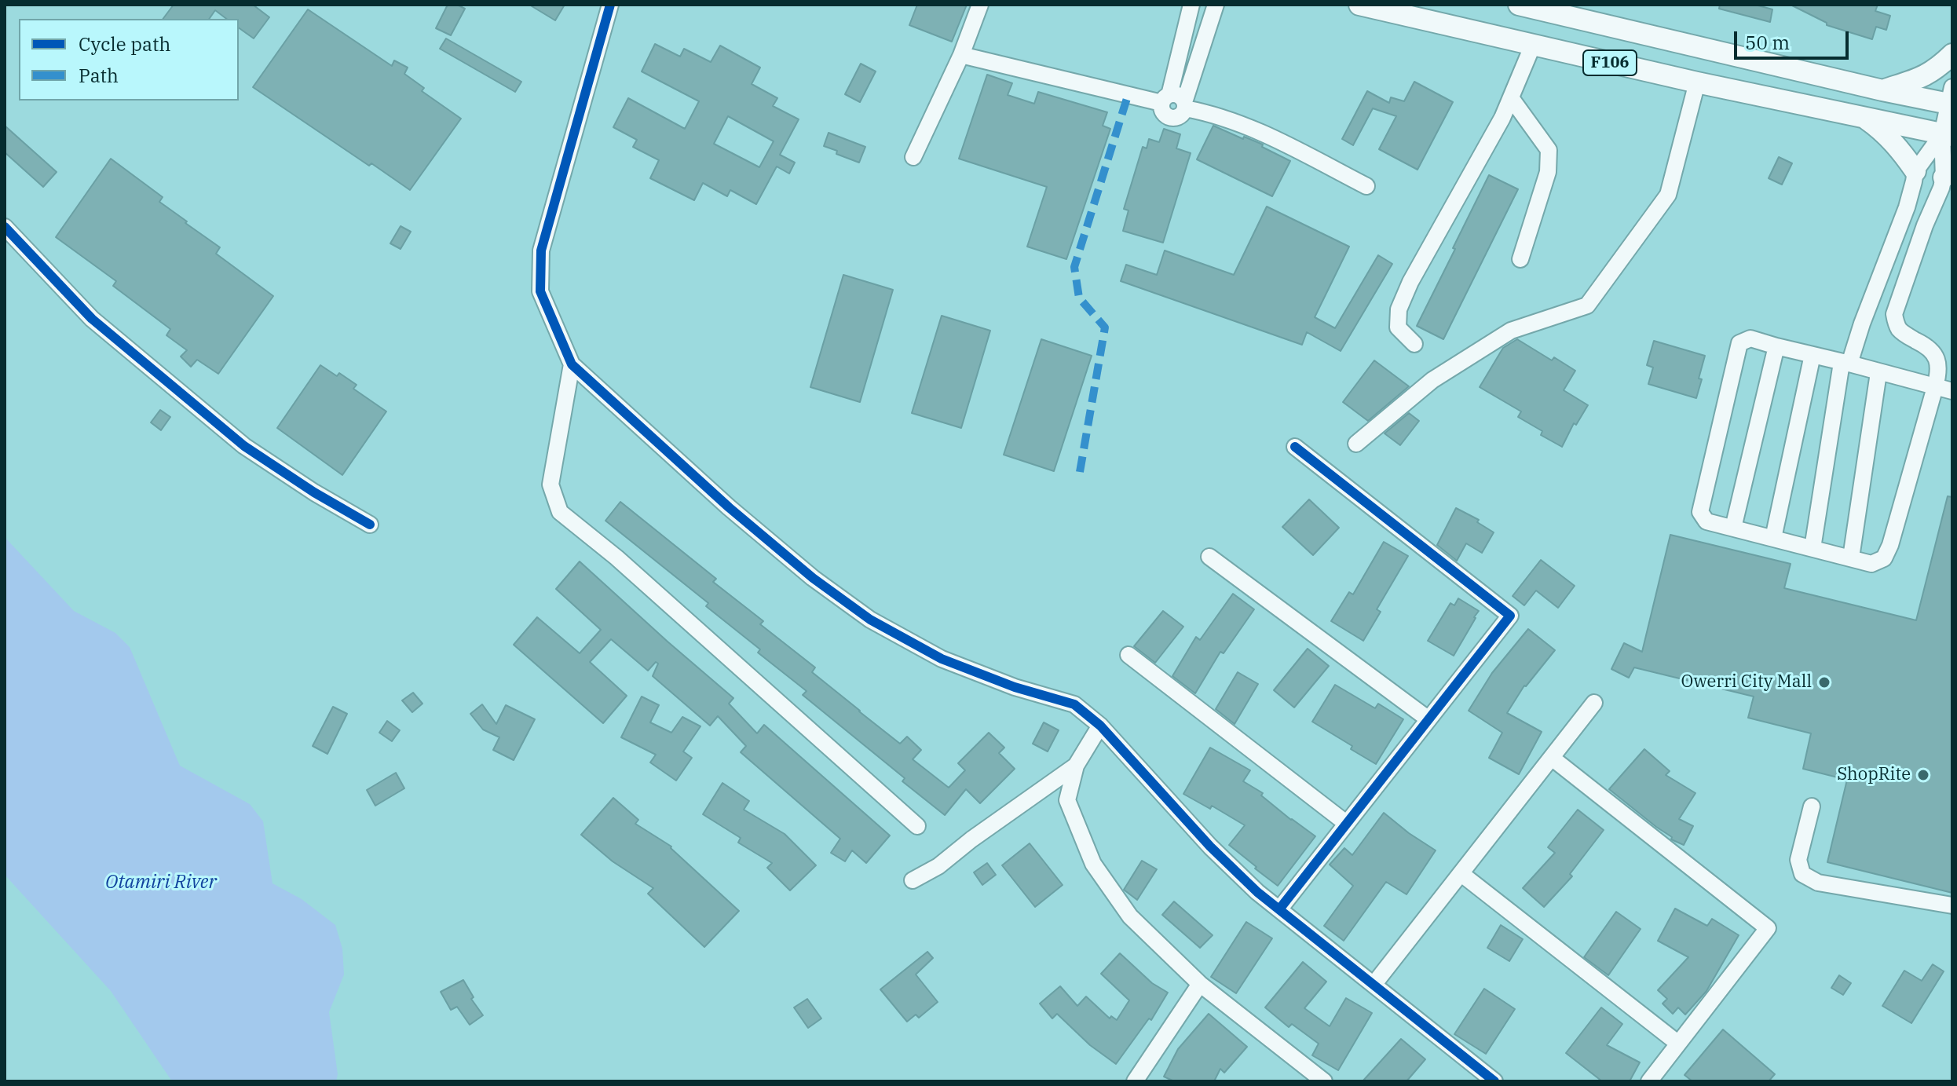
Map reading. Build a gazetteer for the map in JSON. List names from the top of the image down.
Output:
{
  "streets": {
    "main road": ["F106"]
  },
  "water": ["Otamiri River"],
  "places": ["Owerri City Mall", "ShopRite"],
  "legend": ["Cycle path", "Path"],
  "scale_bar": "50 m"
}
